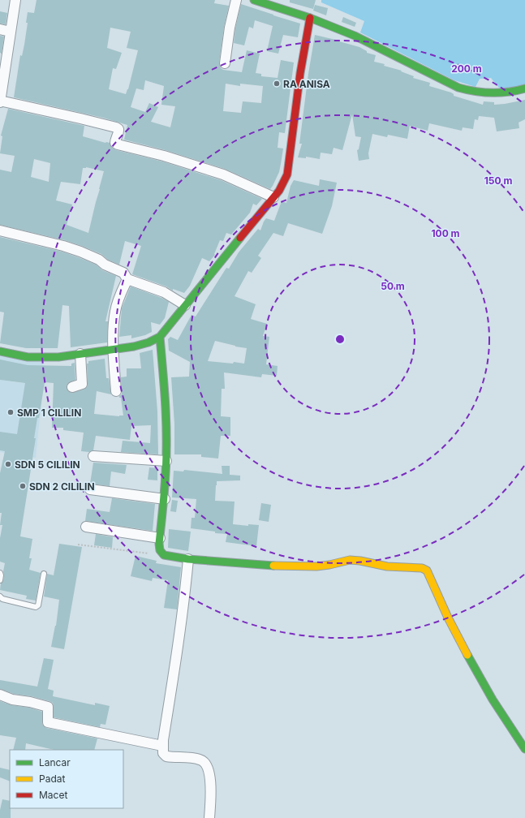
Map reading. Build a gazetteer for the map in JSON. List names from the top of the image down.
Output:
{
  "places": [
    "RA ANISA",
    "SMP 1 CILILIN",
    "SDN 5 CILILIN",
    "SDN 2 CILILIN"
  ],
  "legend": ["Lancar", "Padat", "Macet"],
  "rings": [
    "200 m",
    "150 m",
    "100 m",
    "50 m"
  ]
}
